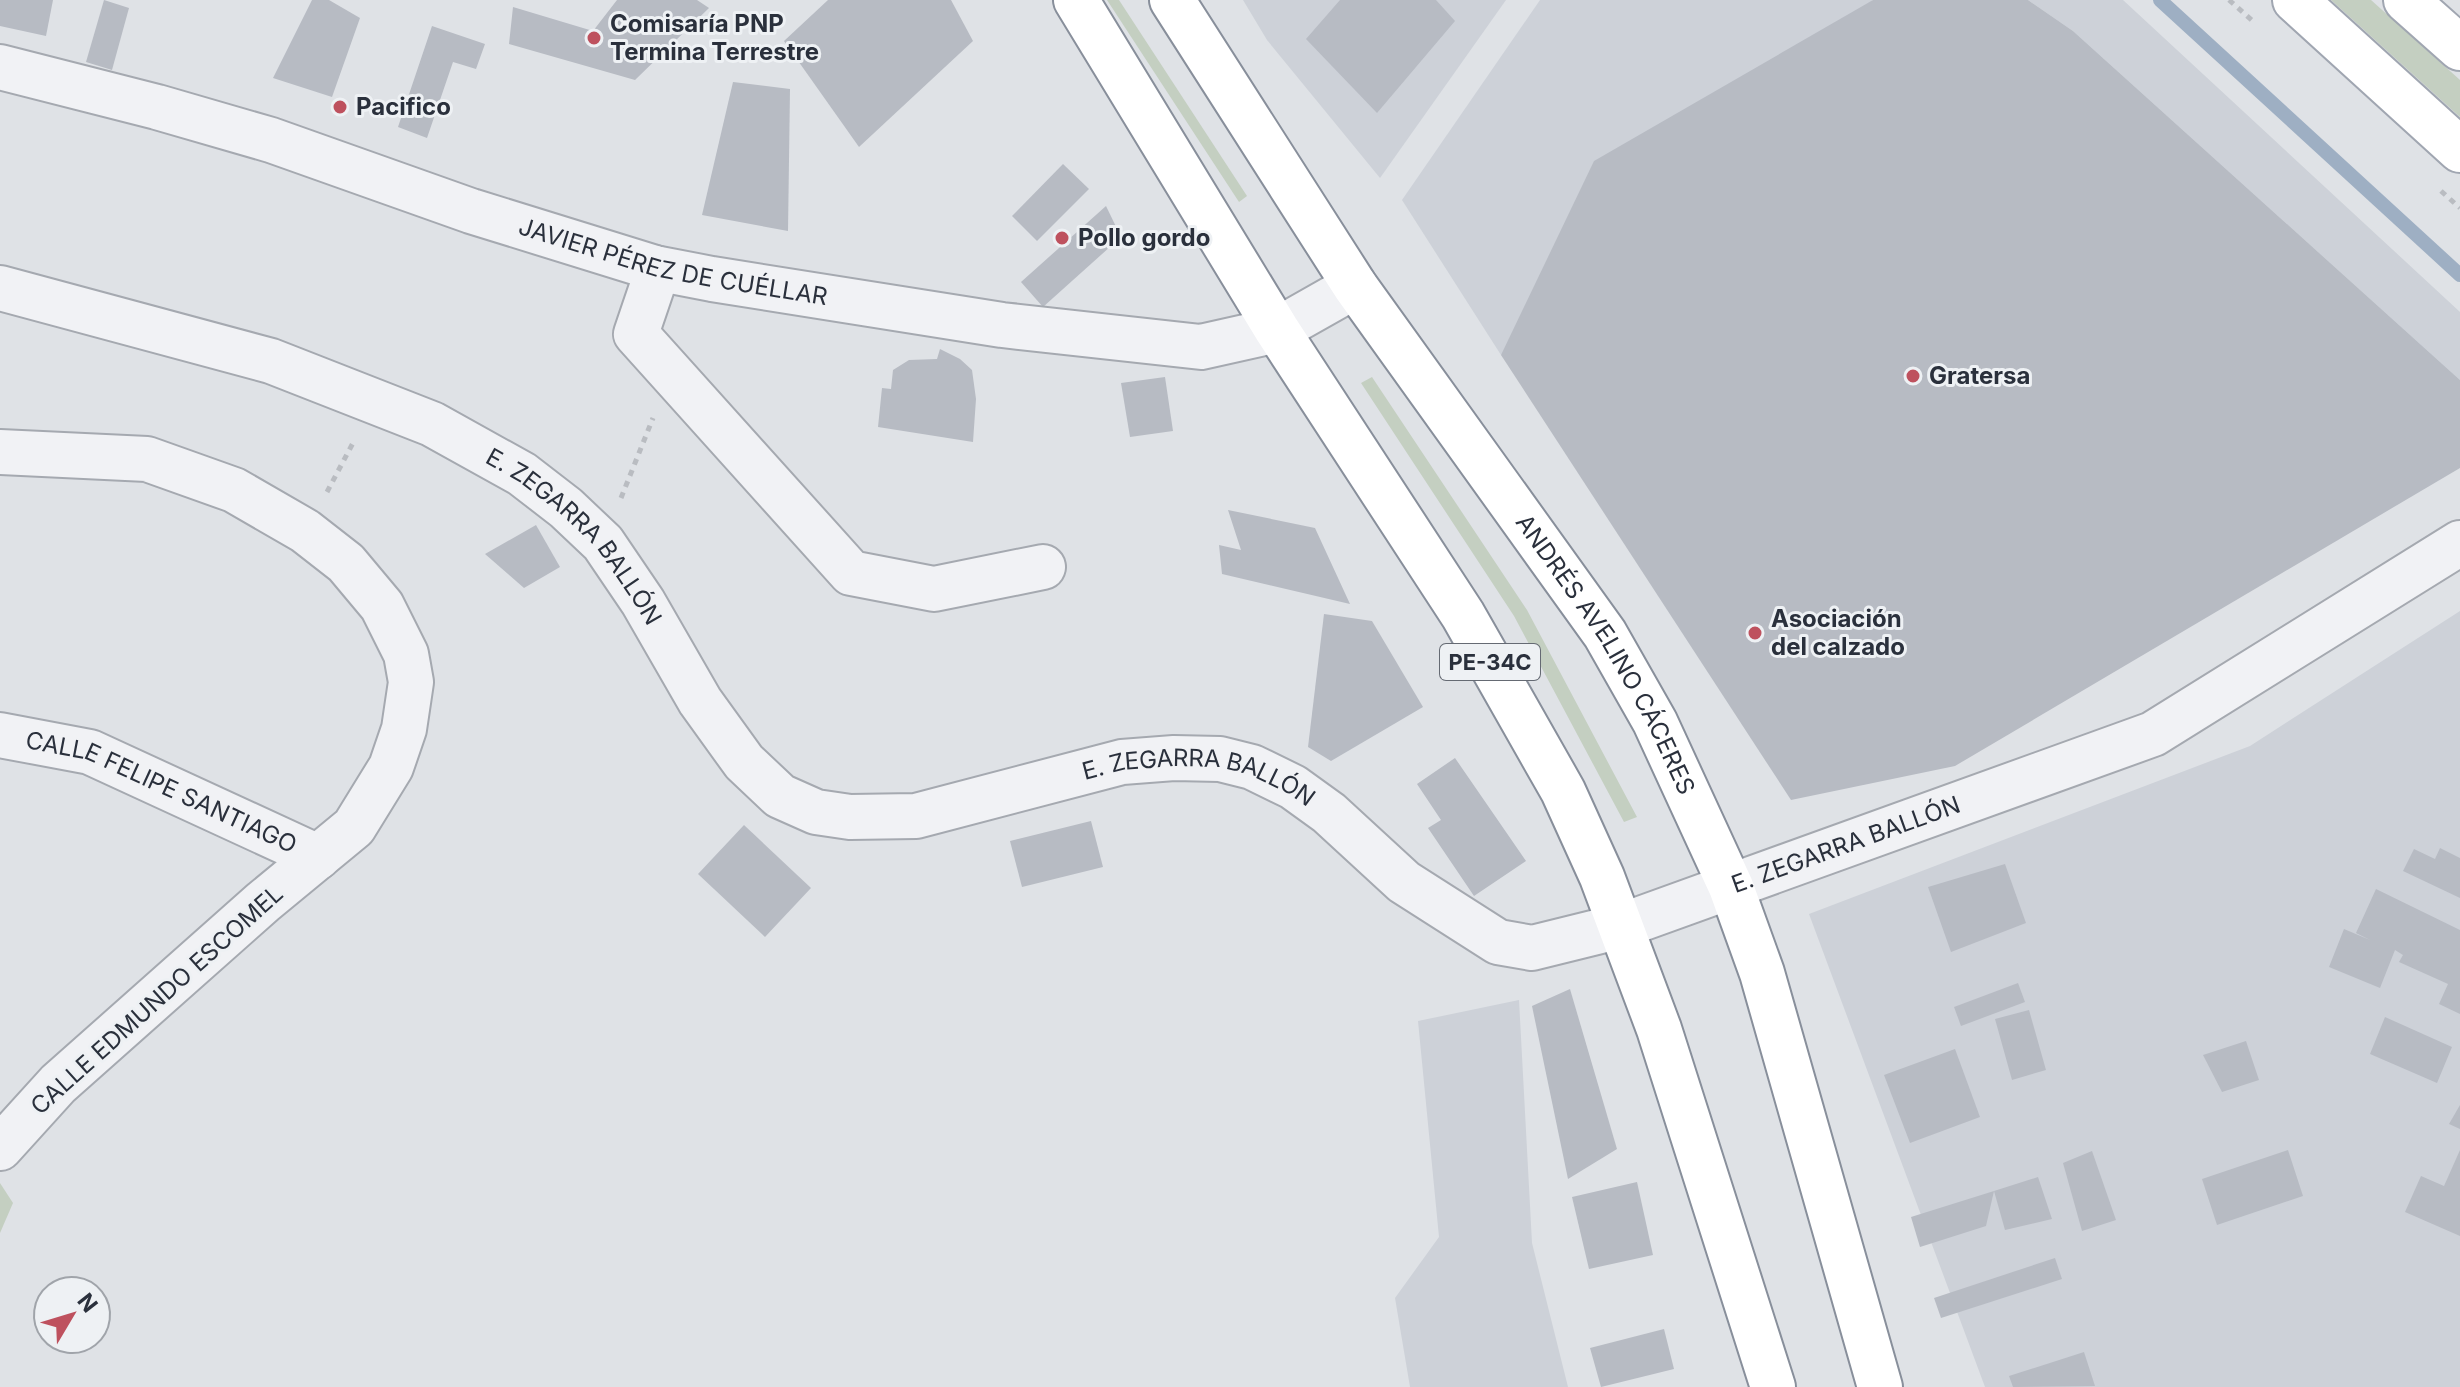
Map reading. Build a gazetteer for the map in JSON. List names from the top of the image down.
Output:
{
  "streets": {
    "main road": ["ANDRÉS AVELINO CÁCERES", "PE-34C"],
    "street": [
      "JAVIER PÉREZ DE CUÉLLAR",
      "E. ZEGARRA BALLÓN",
      "CALLE FELIPE SANTIAGO",
      "CALLE EDMUNDO ESCOMEL"
    ]
  },
  "crossings": [
    ["JAVIER PÉREZ DE CUÉLLAR", "ANDRÉS AVELINO CÁCERES"],
    ["JAVIER PÉREZ DE CUÉLLAR", "PE-34C"],
    ["E. ZEGARRA BALLÓN", "ANDRÉS AVELINO CÁCERES"],
    ["E. ZEGARRA BALLÓN", "PE-34C"],
    ["CALLE FELIPE SANTIAGO", "CALLE EDMUNDO ESCOMEL"]
  ],
  "places": [
    "Comisaría PNP Termina Terrestre",
    "Pacifico",
    "Pollo gordo",
    "Gratersa",
    "Asociación del calzado"
  ],
  "north": "top right"
}
